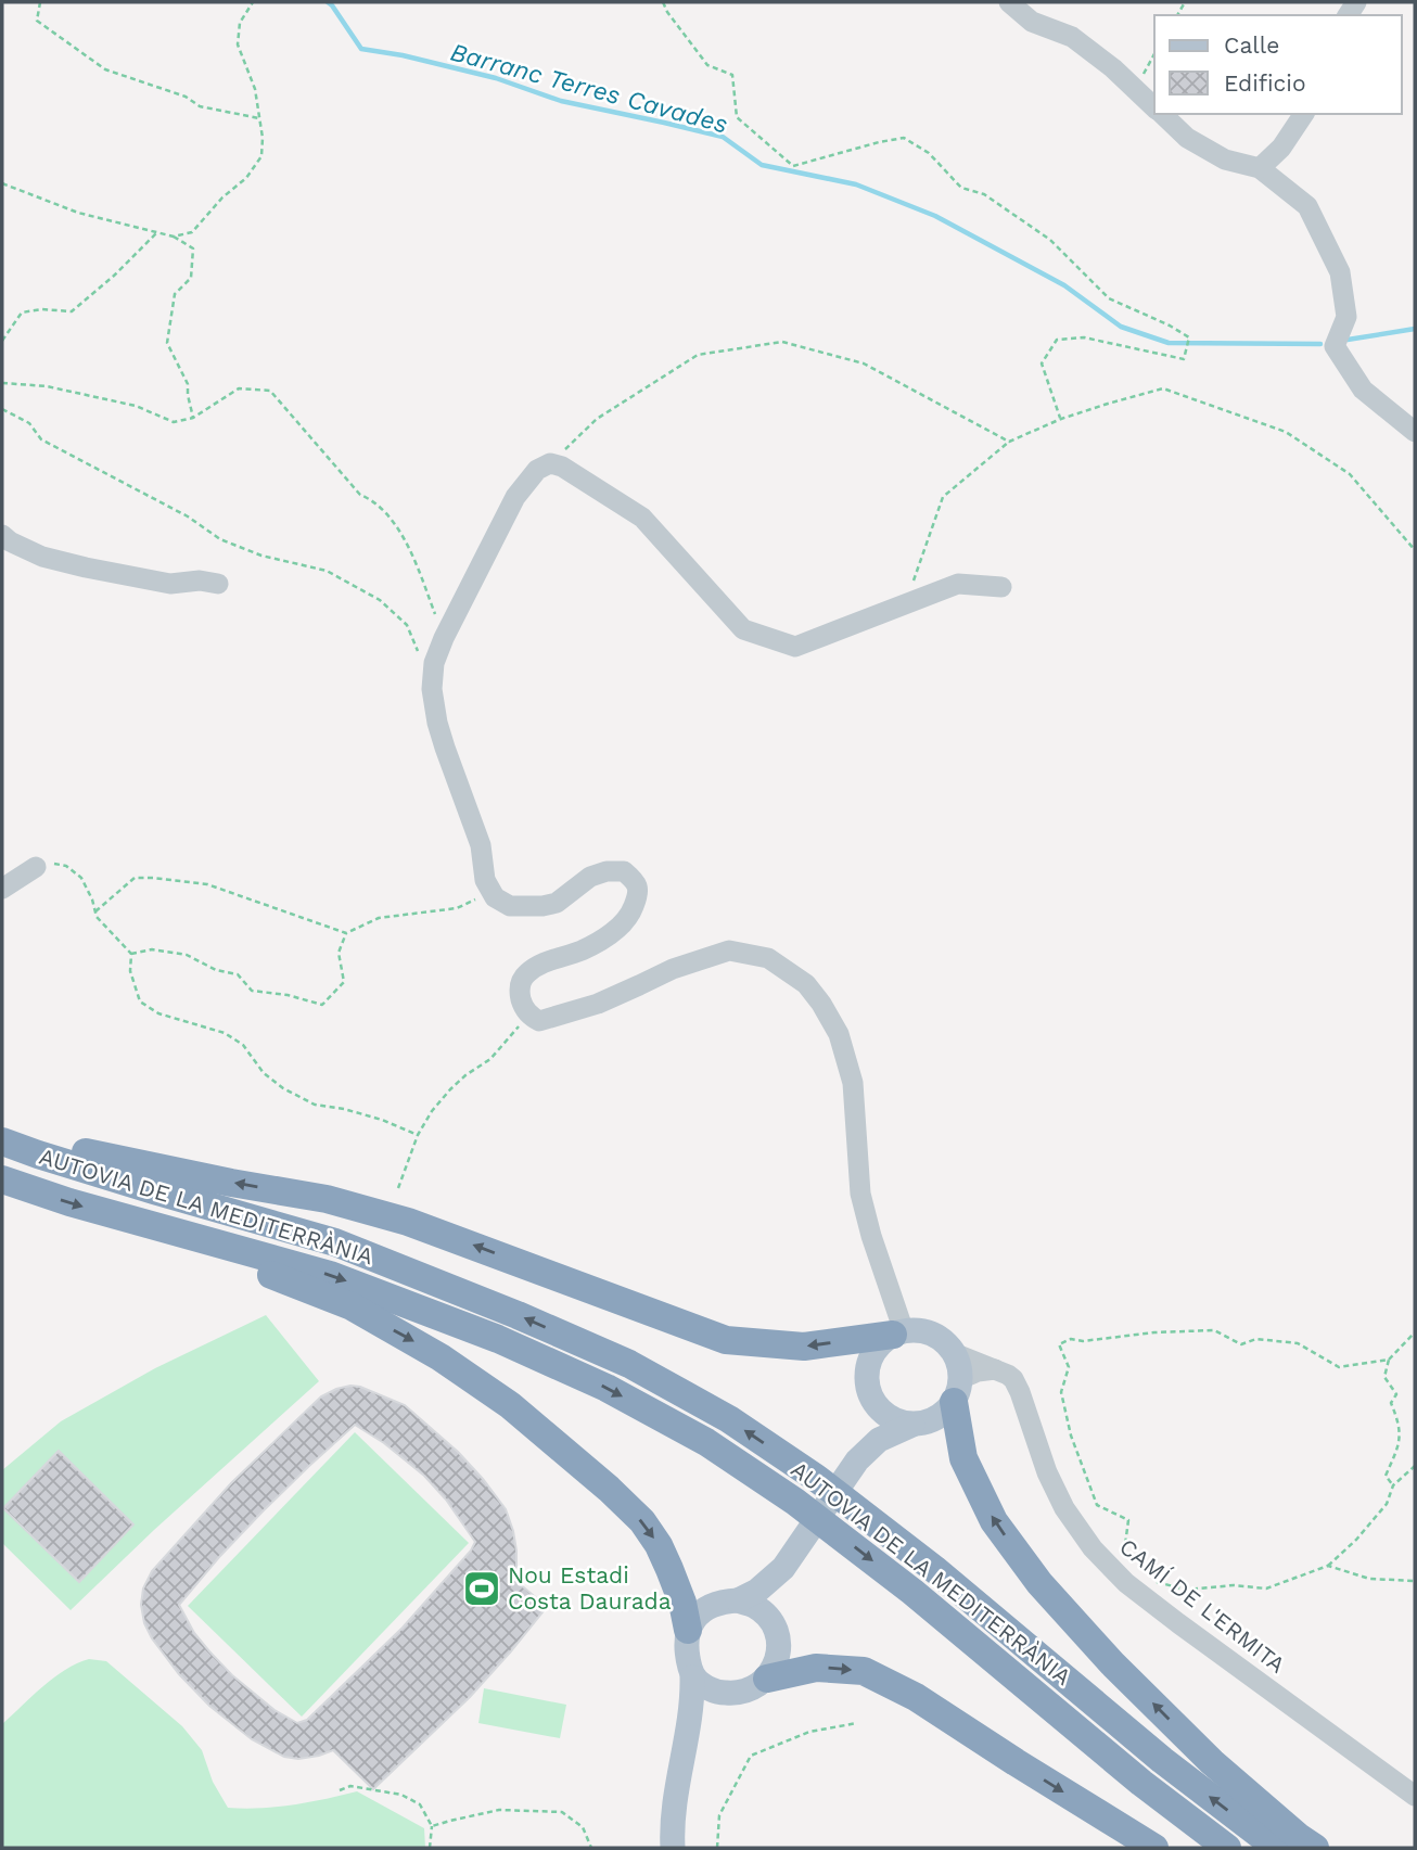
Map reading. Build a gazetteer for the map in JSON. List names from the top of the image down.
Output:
{
  "streets": {
    "highway": ["AUTOVIA DE LA MEDITERRÀNIA"],
    "street": ["CAMÍ DE L'ERMITA"]
  },
  "water": ["Barranc Terres Cavades"],
  "places": {
    "sports": ["Nou Estadi Costa Daurada"]
  },
  "legend": ["Calle", "Edificio"]
}
